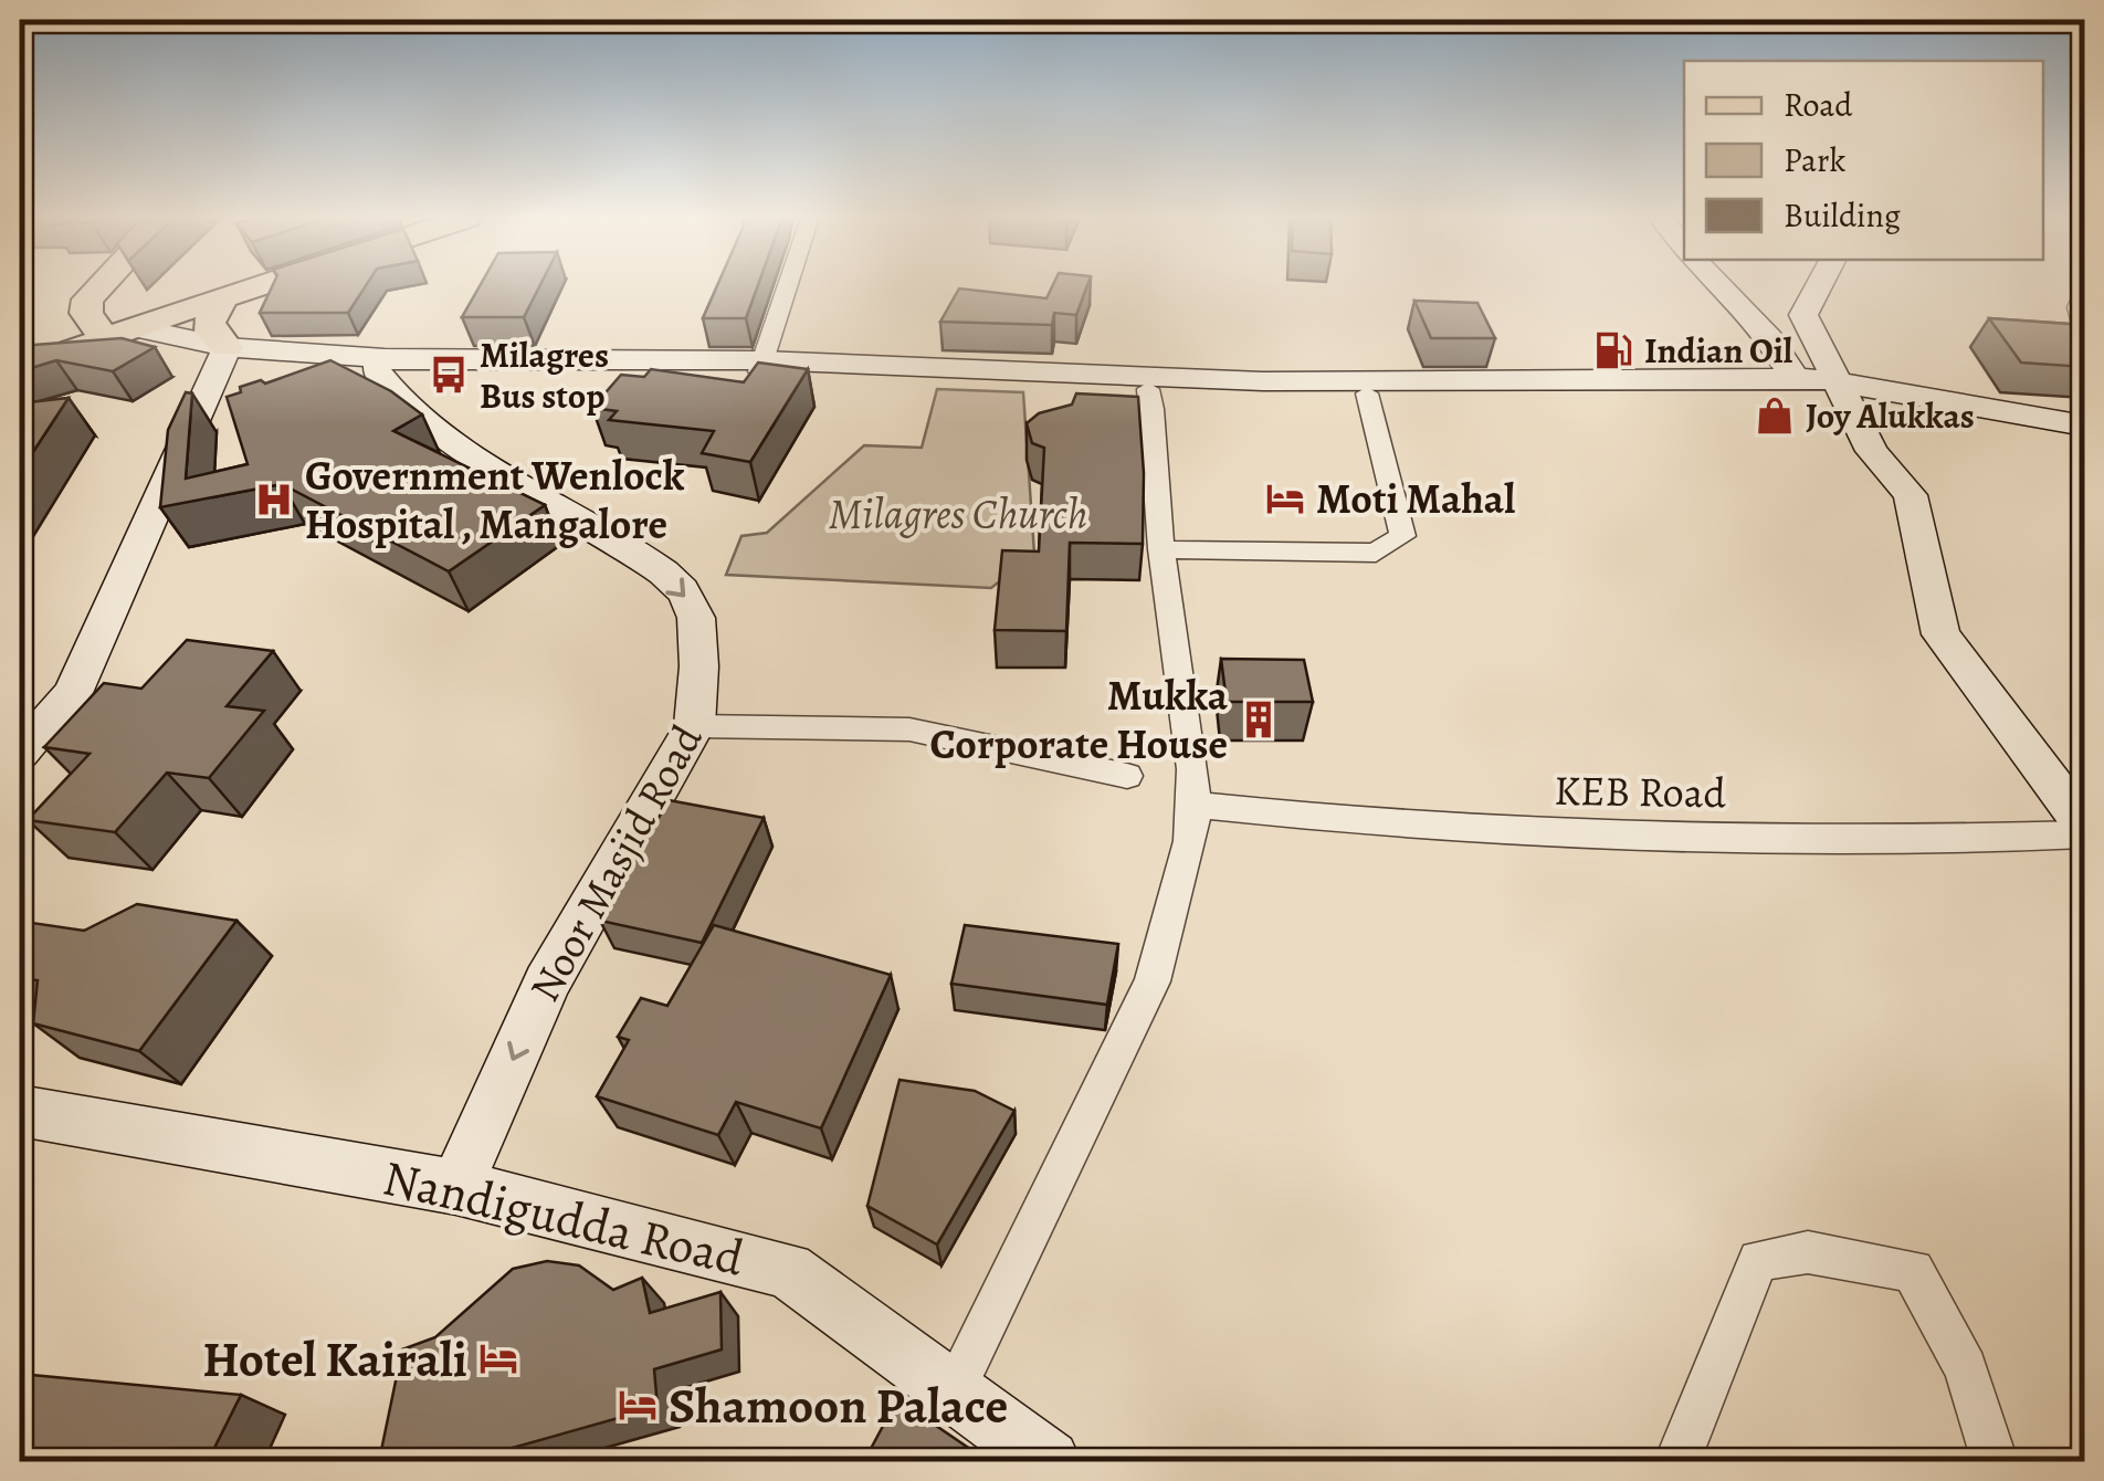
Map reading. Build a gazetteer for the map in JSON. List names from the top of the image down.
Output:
{
  "streets": {
    "street": ["KEB Road", "Noor Masjid Road", "Nandigudda Road"]
  },
  "crossings": [
    ["Noor Masjid Road", "Nandigudda Road"]
  ],
  "parks": ["Milagres Church"],
  "places": {
    "fuel station": ["Indian Oil"],
    "bus stop": ["Milagres Bus stop"],
    "shop": ["Joy Alukkas"],
    "hotel": ["Moti Mahal", "Hotel Kairali", "Shamoon Palace"],
    "hospital": ["Government Wenlock Hospital , Mangalore"],
    "building": ["Mukka Corporate House"]
  },
  "legend": ["Road", "Park", "Building"]
}
